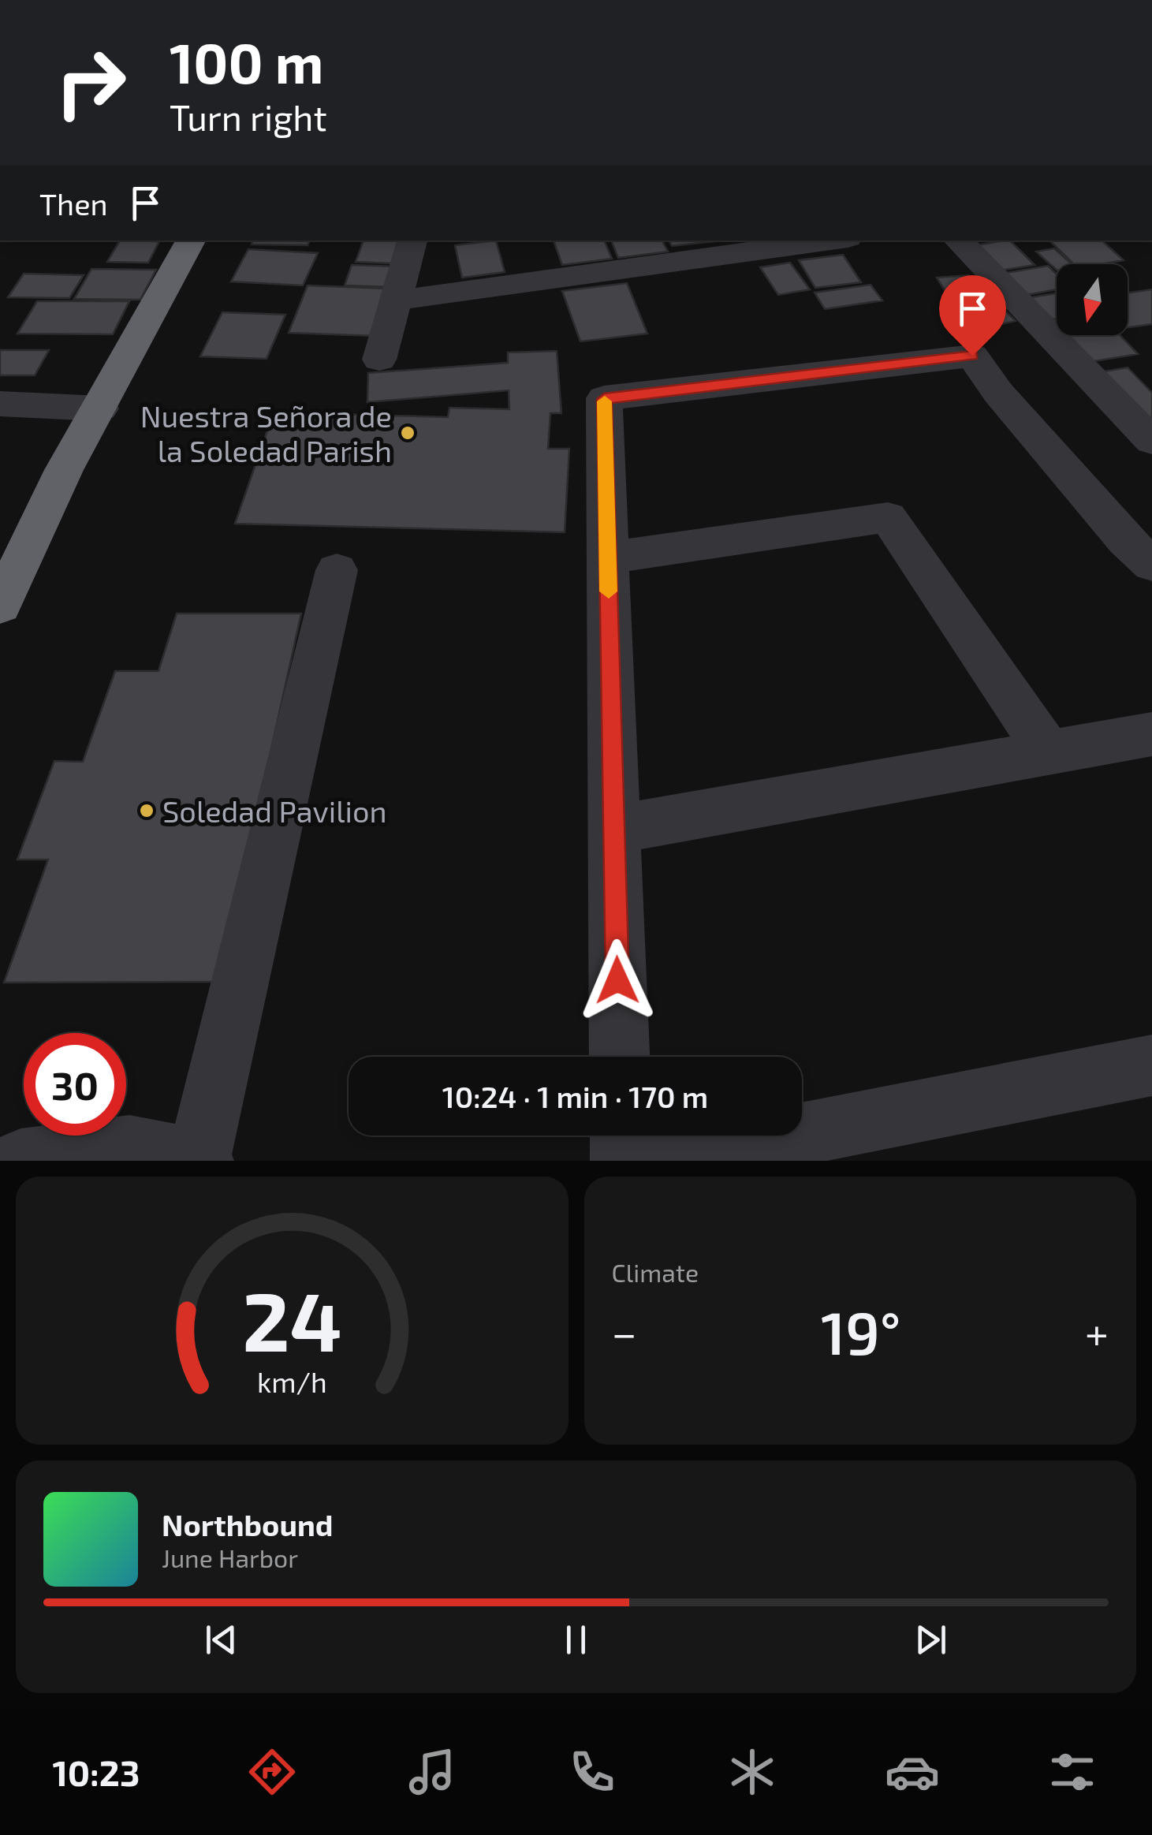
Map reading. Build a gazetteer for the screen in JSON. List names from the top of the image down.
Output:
{
  "places": ["Nuestra Señora de la Soledad Parish", "Soledad Pavilion"],
  "north": "bottom",
  "page": {
    "turn": ["100 m", "Turn right"],
    "then": "Then",
    "limit": "30",
    "trip": "10:24 · 1 min · 170 m",
    "tile": "Climate",
    "heat": ["−", "19°", "+"],
    "song": ["Northbound", "June Harbor"],
    "tabs": "10:23",
    "gauge": ["24", "km/h"]
  }
}
